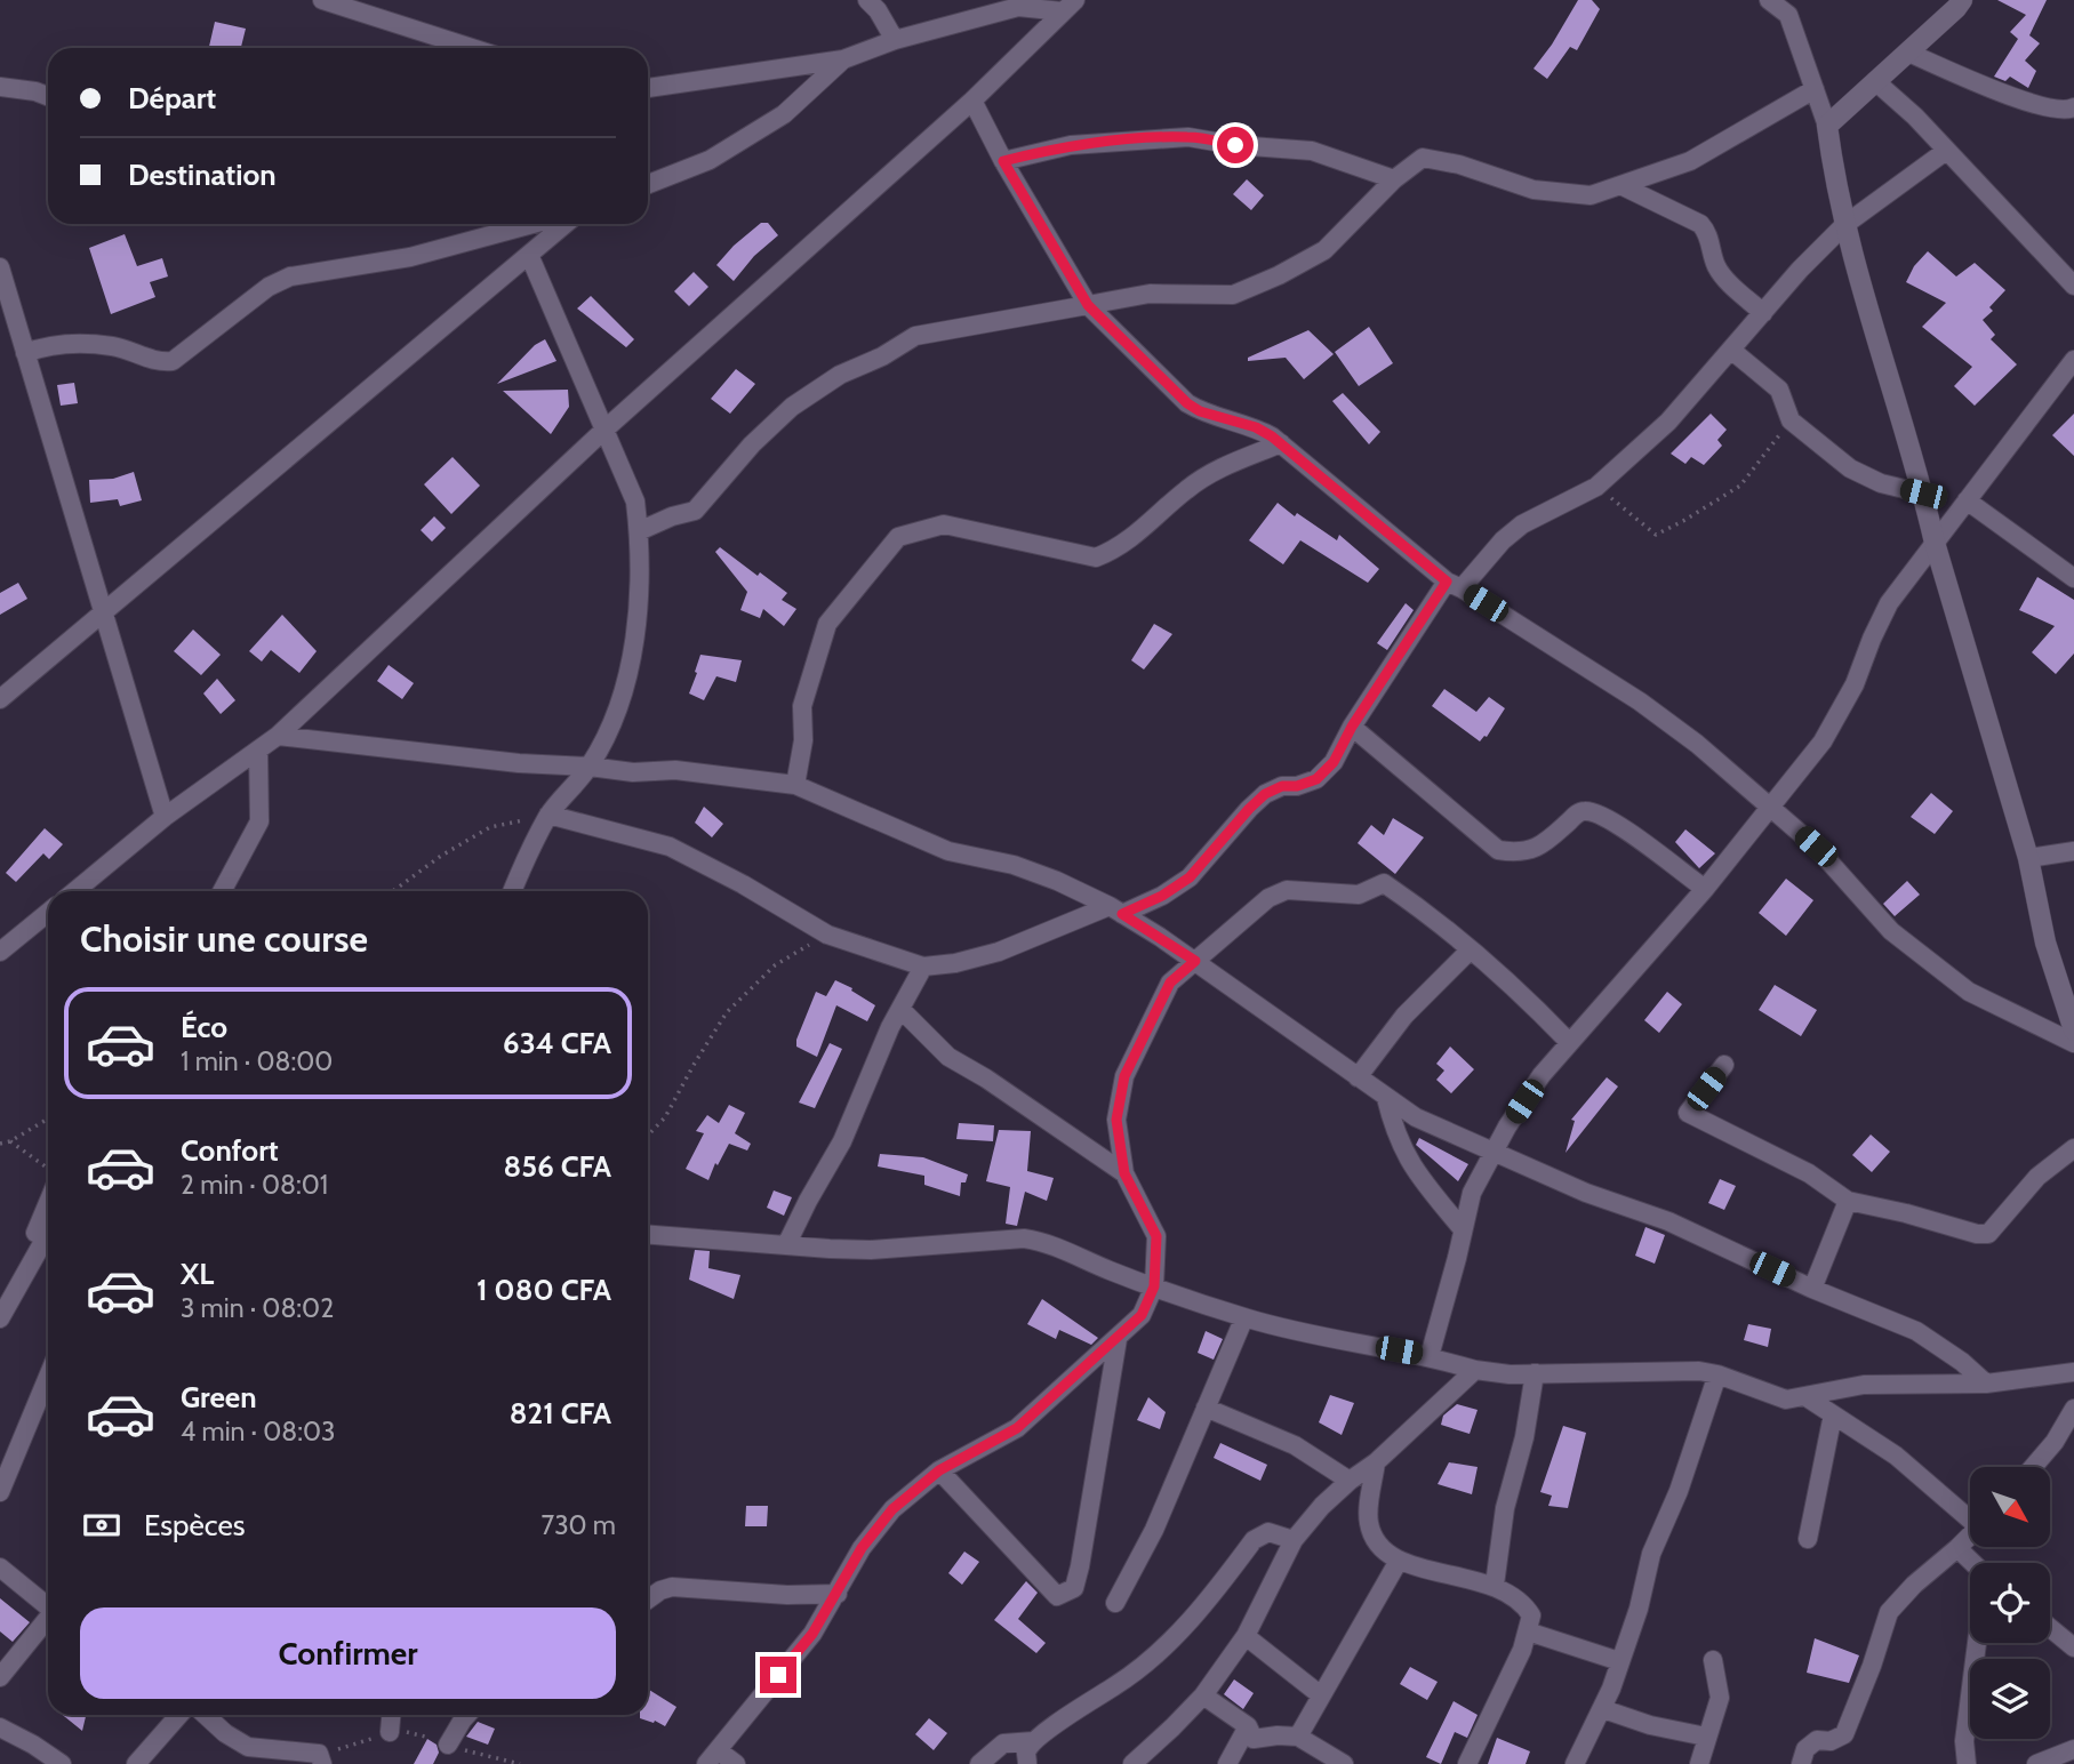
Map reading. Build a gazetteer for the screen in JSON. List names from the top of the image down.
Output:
{
  "north": "bottom right",
  "page": {
    "banner": ["Départ", "Destination"],
    "heading": "Choisir une course",
    "list": [
      {
        "name": "Éco",
        "note": "1 min · 08:00",
        "value": "634 CFA"
      },
      {
        "name": "Confort",
        "note": "2 min · 08:01",
        "value": "856 CFA"
      },
      {
        "name": "XL",
        "note": "3 min · 08:02",
        "value": "1 080 CFA"
      },
      {
        "name": "Green",
        "note": "4 min · 08:03",
        "value": "821 CFA"
      }
    ],
    "pay": ["Espèces", "730 m"],
    "buttons": "Confirmer"
  }
}
